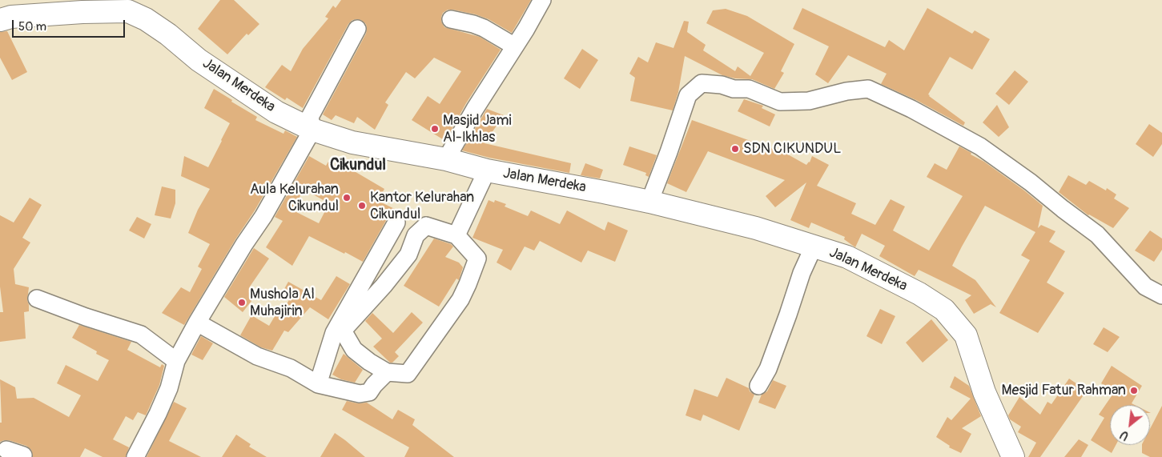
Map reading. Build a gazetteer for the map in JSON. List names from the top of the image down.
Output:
{
  "streets": {
    "street": ["Jalan Merdeka"]
  },
  "districts": ["Cikundul"],
  "places": [
    "Masjid Jami Al-Ikhlas",
    "SDN CIKUNDUL",
    "Aula Kelurahan Cikundul",
    "Kantor Kelurahan Cikundul",
    "Mushola Al Muhajirin",
    "Mesjid Fatur Rahman"
  ],
  "scale_bar": "50 m",
  "north": "bottom left"
}
